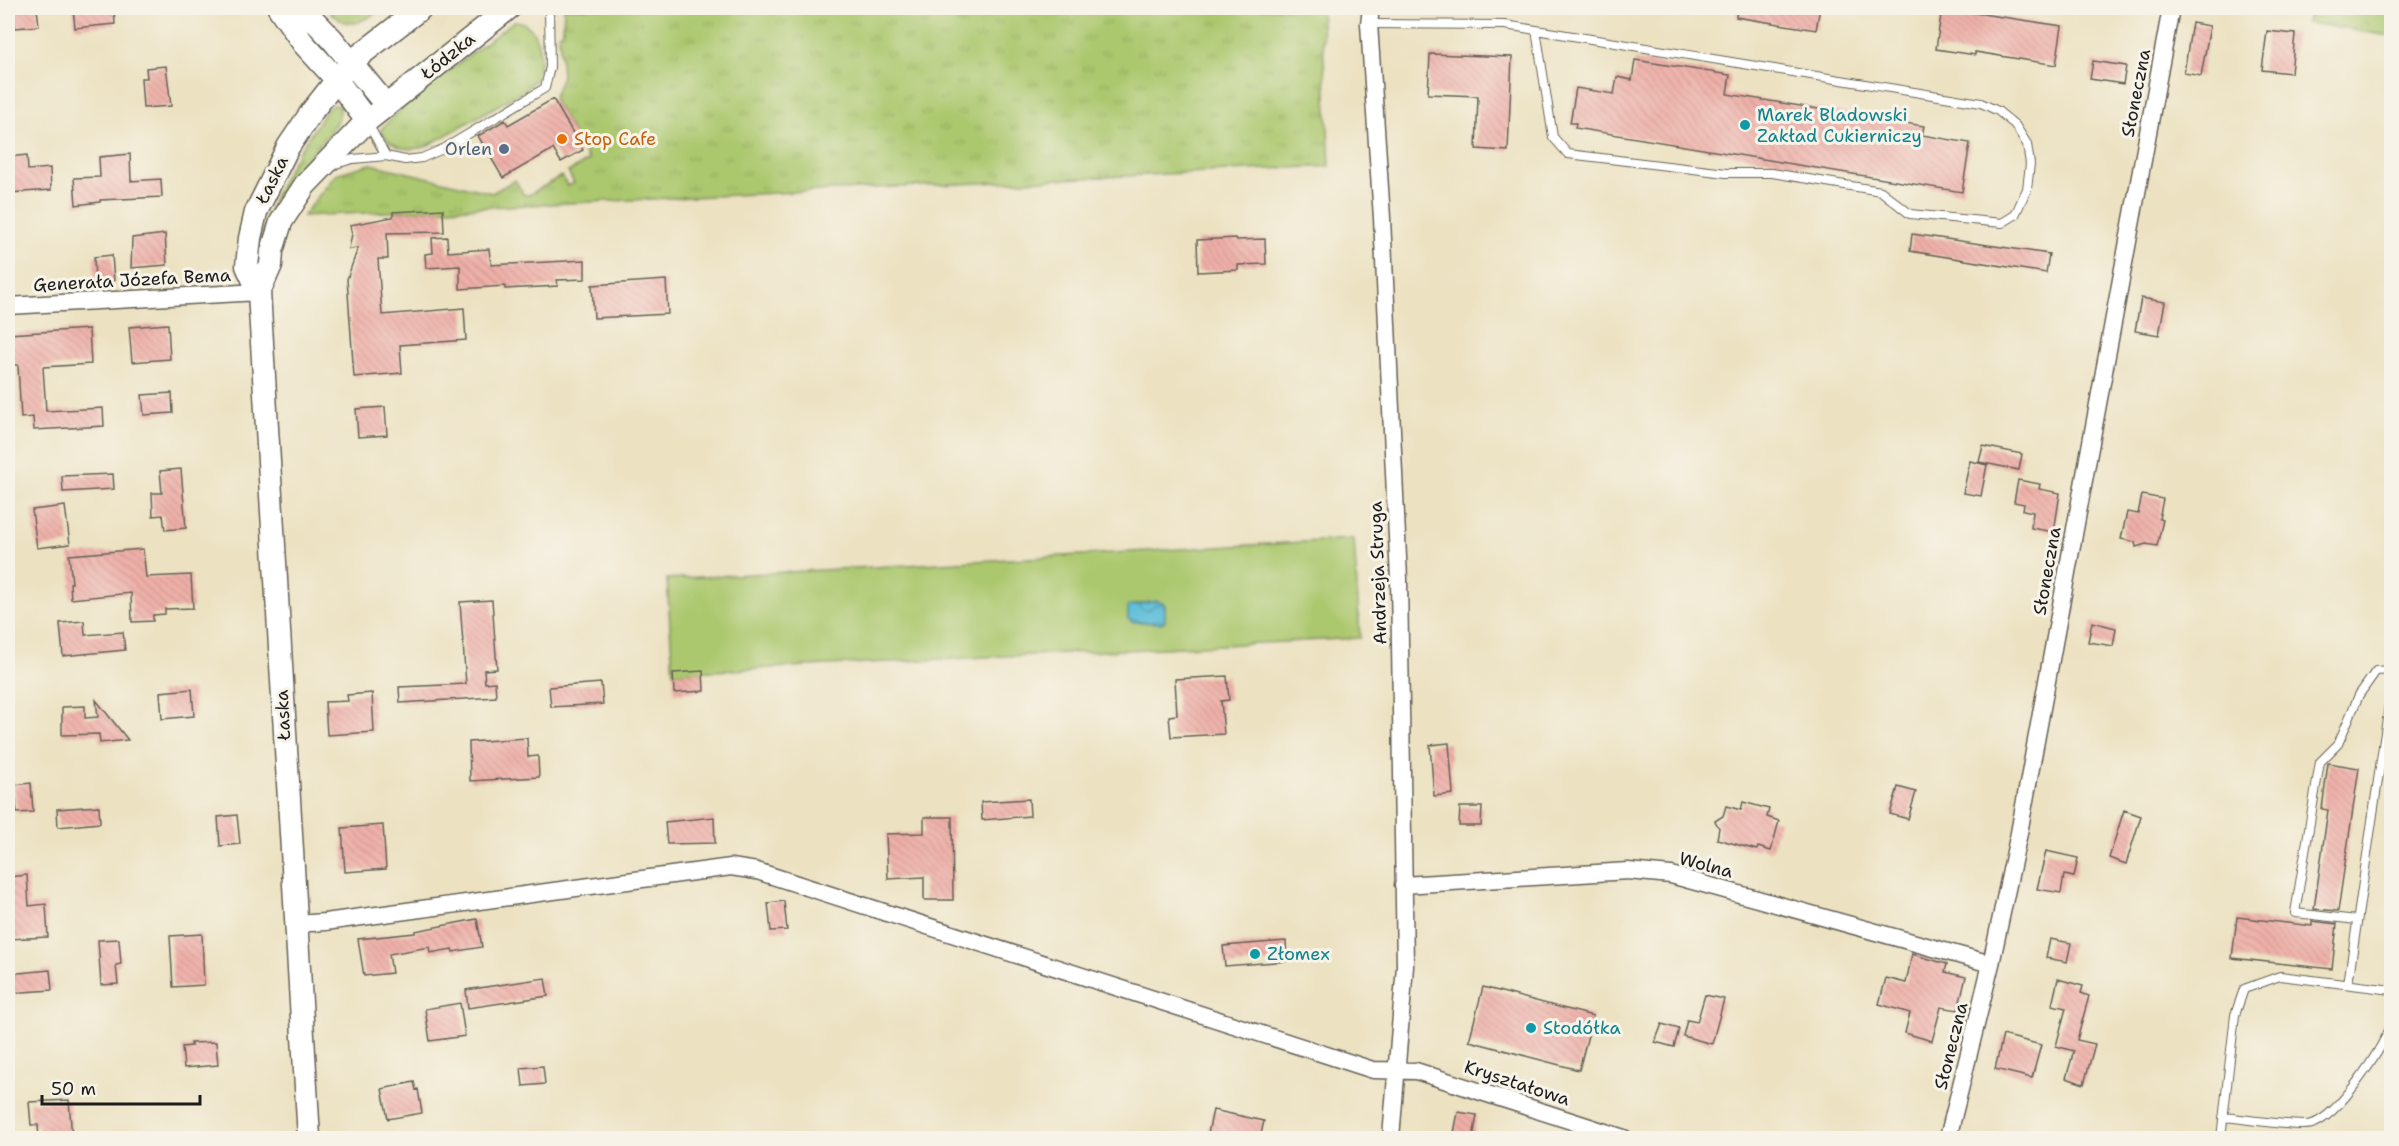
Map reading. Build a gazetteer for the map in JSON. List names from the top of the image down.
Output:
{
  "streets": {
    "main road": ["Łódzka", "Łaska"],
    "street": [
      "Słoneczna",
      "Generała Józefa Bema",
      "Andrzeja Struga",
      "Wolna",
      "Kryształowa"
    ]
  },
  "crossings": [
    ["Łódzka", "Łaska"],
    ["Słoneczna", "Wolna"],
    ["Łaska", "Generała Józefa Bema"],
    ["Łaska", "Kryształowa"],
    ["Andrzeja Struga", "Wolna"],
    ["Andrzeja Struga", "Kryształowa"]
  ],
  "places": [
    "Marek Bladowski Zakład Cukierniczy",
    "Stop Cafe",
    "Orlen",
    "Złomex",
    "Stodółka"
  ],
  "scale_bar": "50 m"
}
